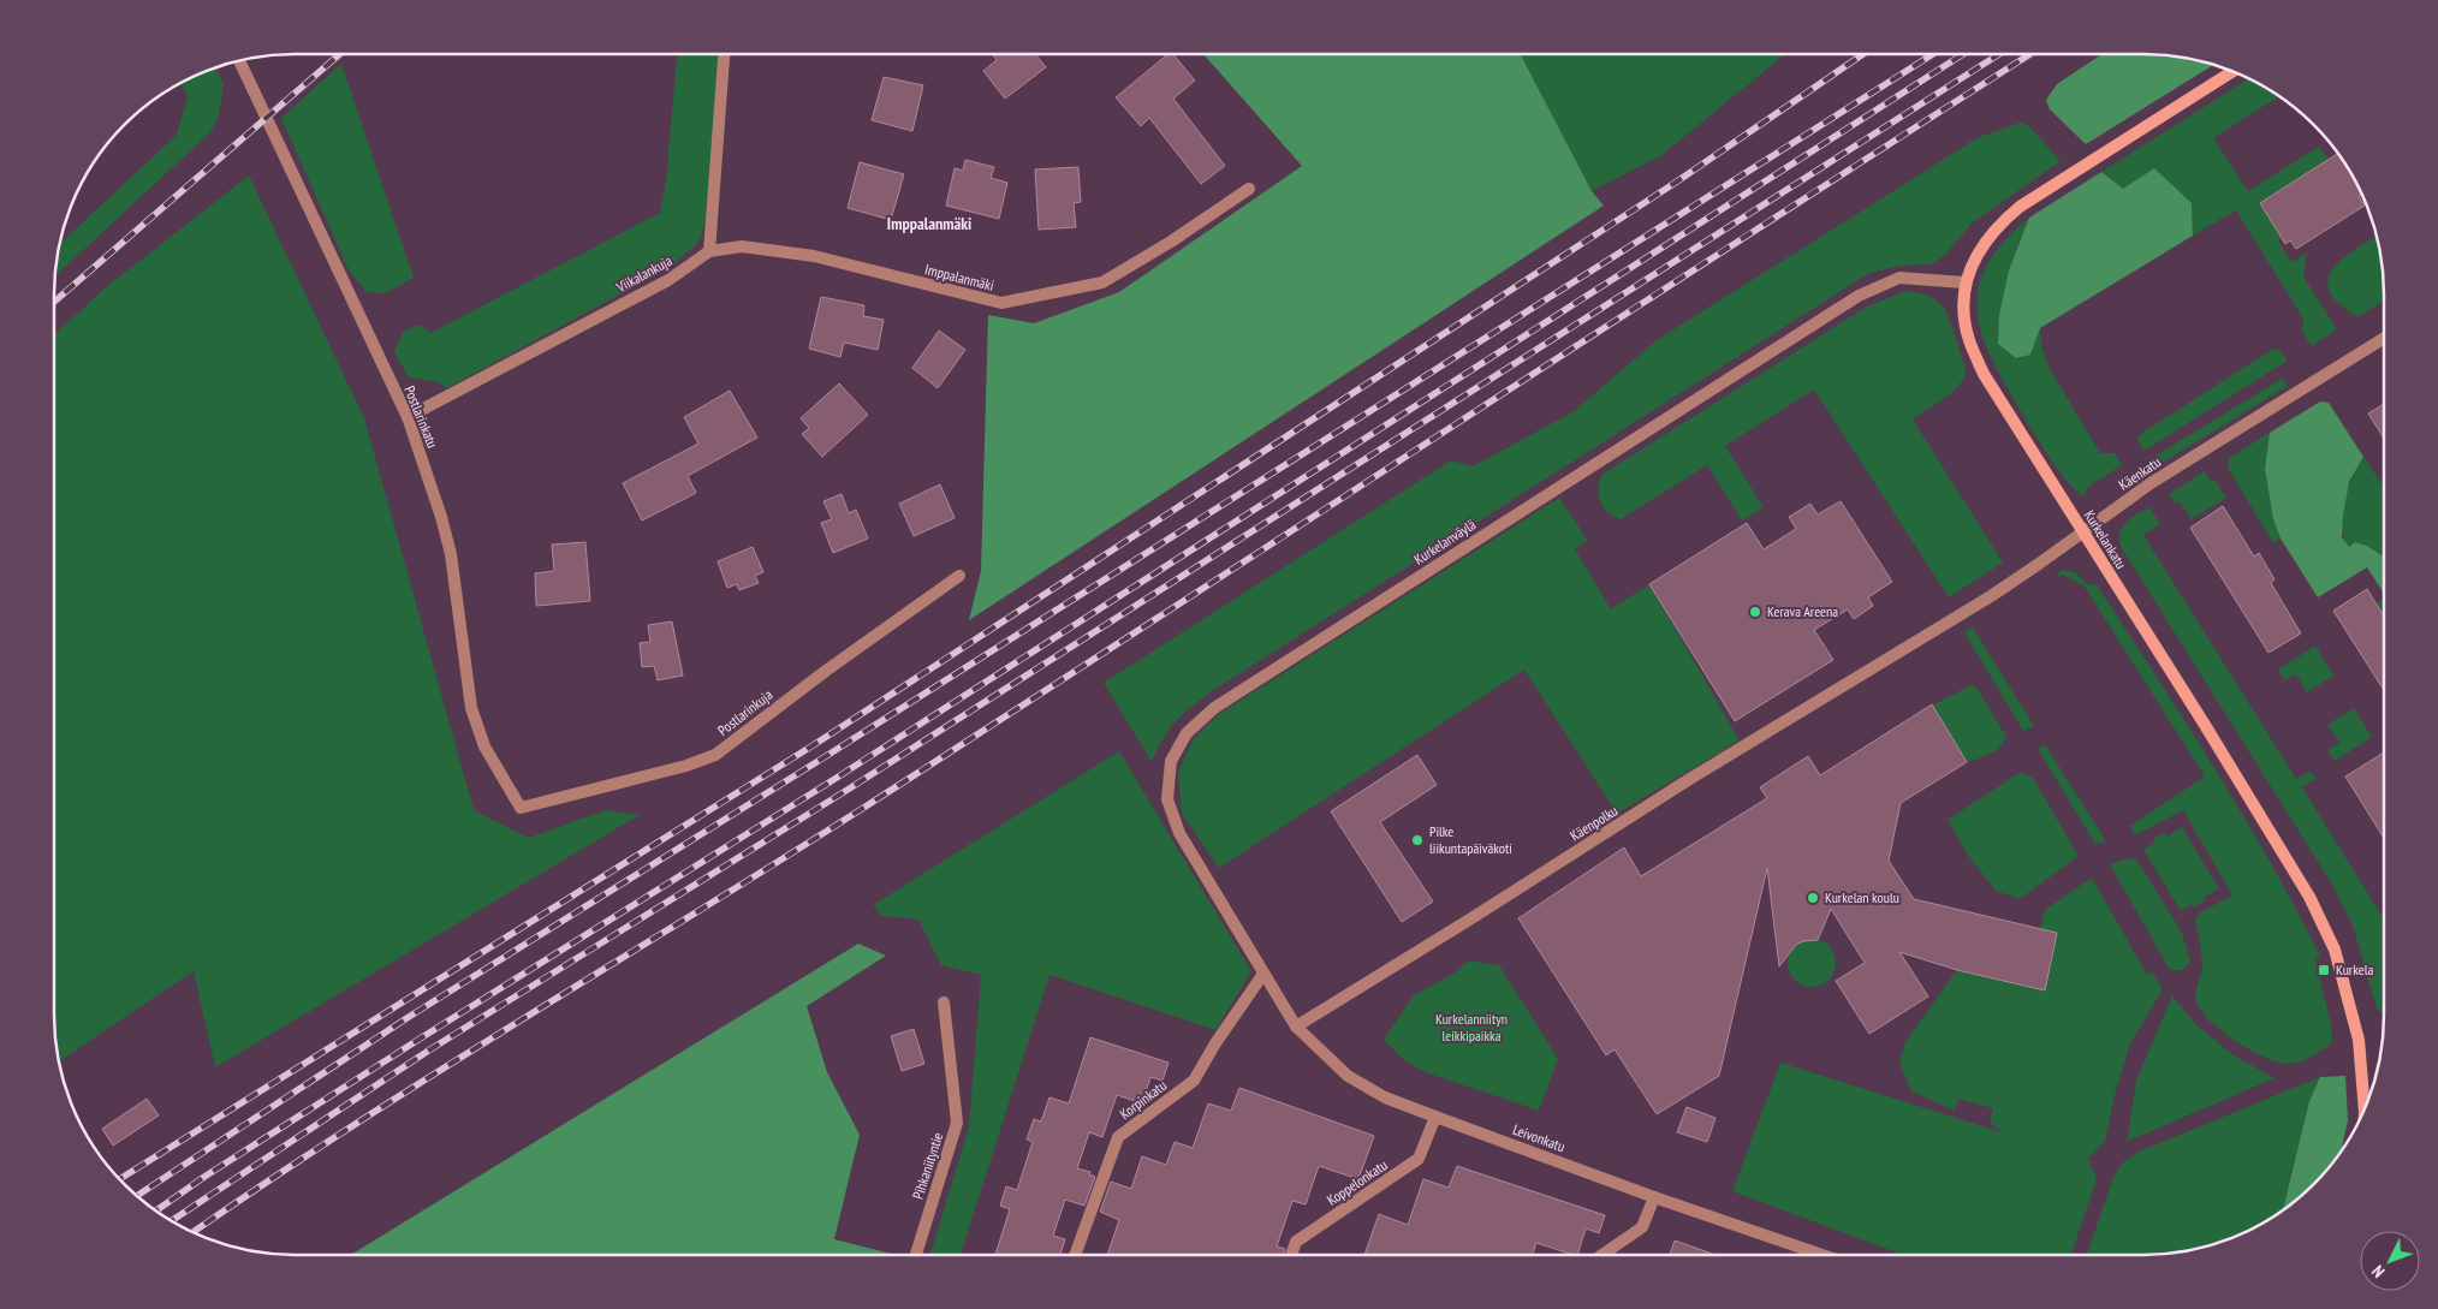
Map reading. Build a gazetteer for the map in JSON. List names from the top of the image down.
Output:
{
  "streets": {
    "street": [
      "Viikalankuja",
      "Imppalanmäki",
      "Postlarinkatu",
      "Käenkatu",
      "Kurkelankatu",
      "Kurkelanväylä",
      "Postlarinkuja",
      "Käenpolku",
      "Korpinkatu",
      "Leivonkatu",
      "Pihkaniityntie",
      "Koppelonkatu"
    ]
  },
  "crossings": [
    ["Viikalankuja", "Imppalanmäki"],
    ["Viikalankuja", "Postlarinkatu"],
    ["Postlarinkatu", "Postlarinkuja"],
    ["Käenkatu", "Kurkelankatu"],
    ["Käenkatu", "Käenpolku"],
    ["Kurkelankatu", "Kurkelanväylä"],
    ["Kurkelanväylä", "Korpinkatu"],
    ["Kurkelanväylä", "Leivonkatu"],
    ["Käenpolku", "Leivonkatu"],
    ["Korpinkatu", "Leivonkatu"],
    ["Leivonkatu", "Koppelonkatu"]
  ],
  "districts": ["Imppalanmäki"],
  "parks": ["Kurkelanniityn leikkipaikka"],
  "places": {
    "other": ["Kerava Areena", "Pilke liikuntapäiväkoti", "Kurkelan koulu"],
    "transit": ["Kurkela"]
  },
  "north": "bottom left"
}
